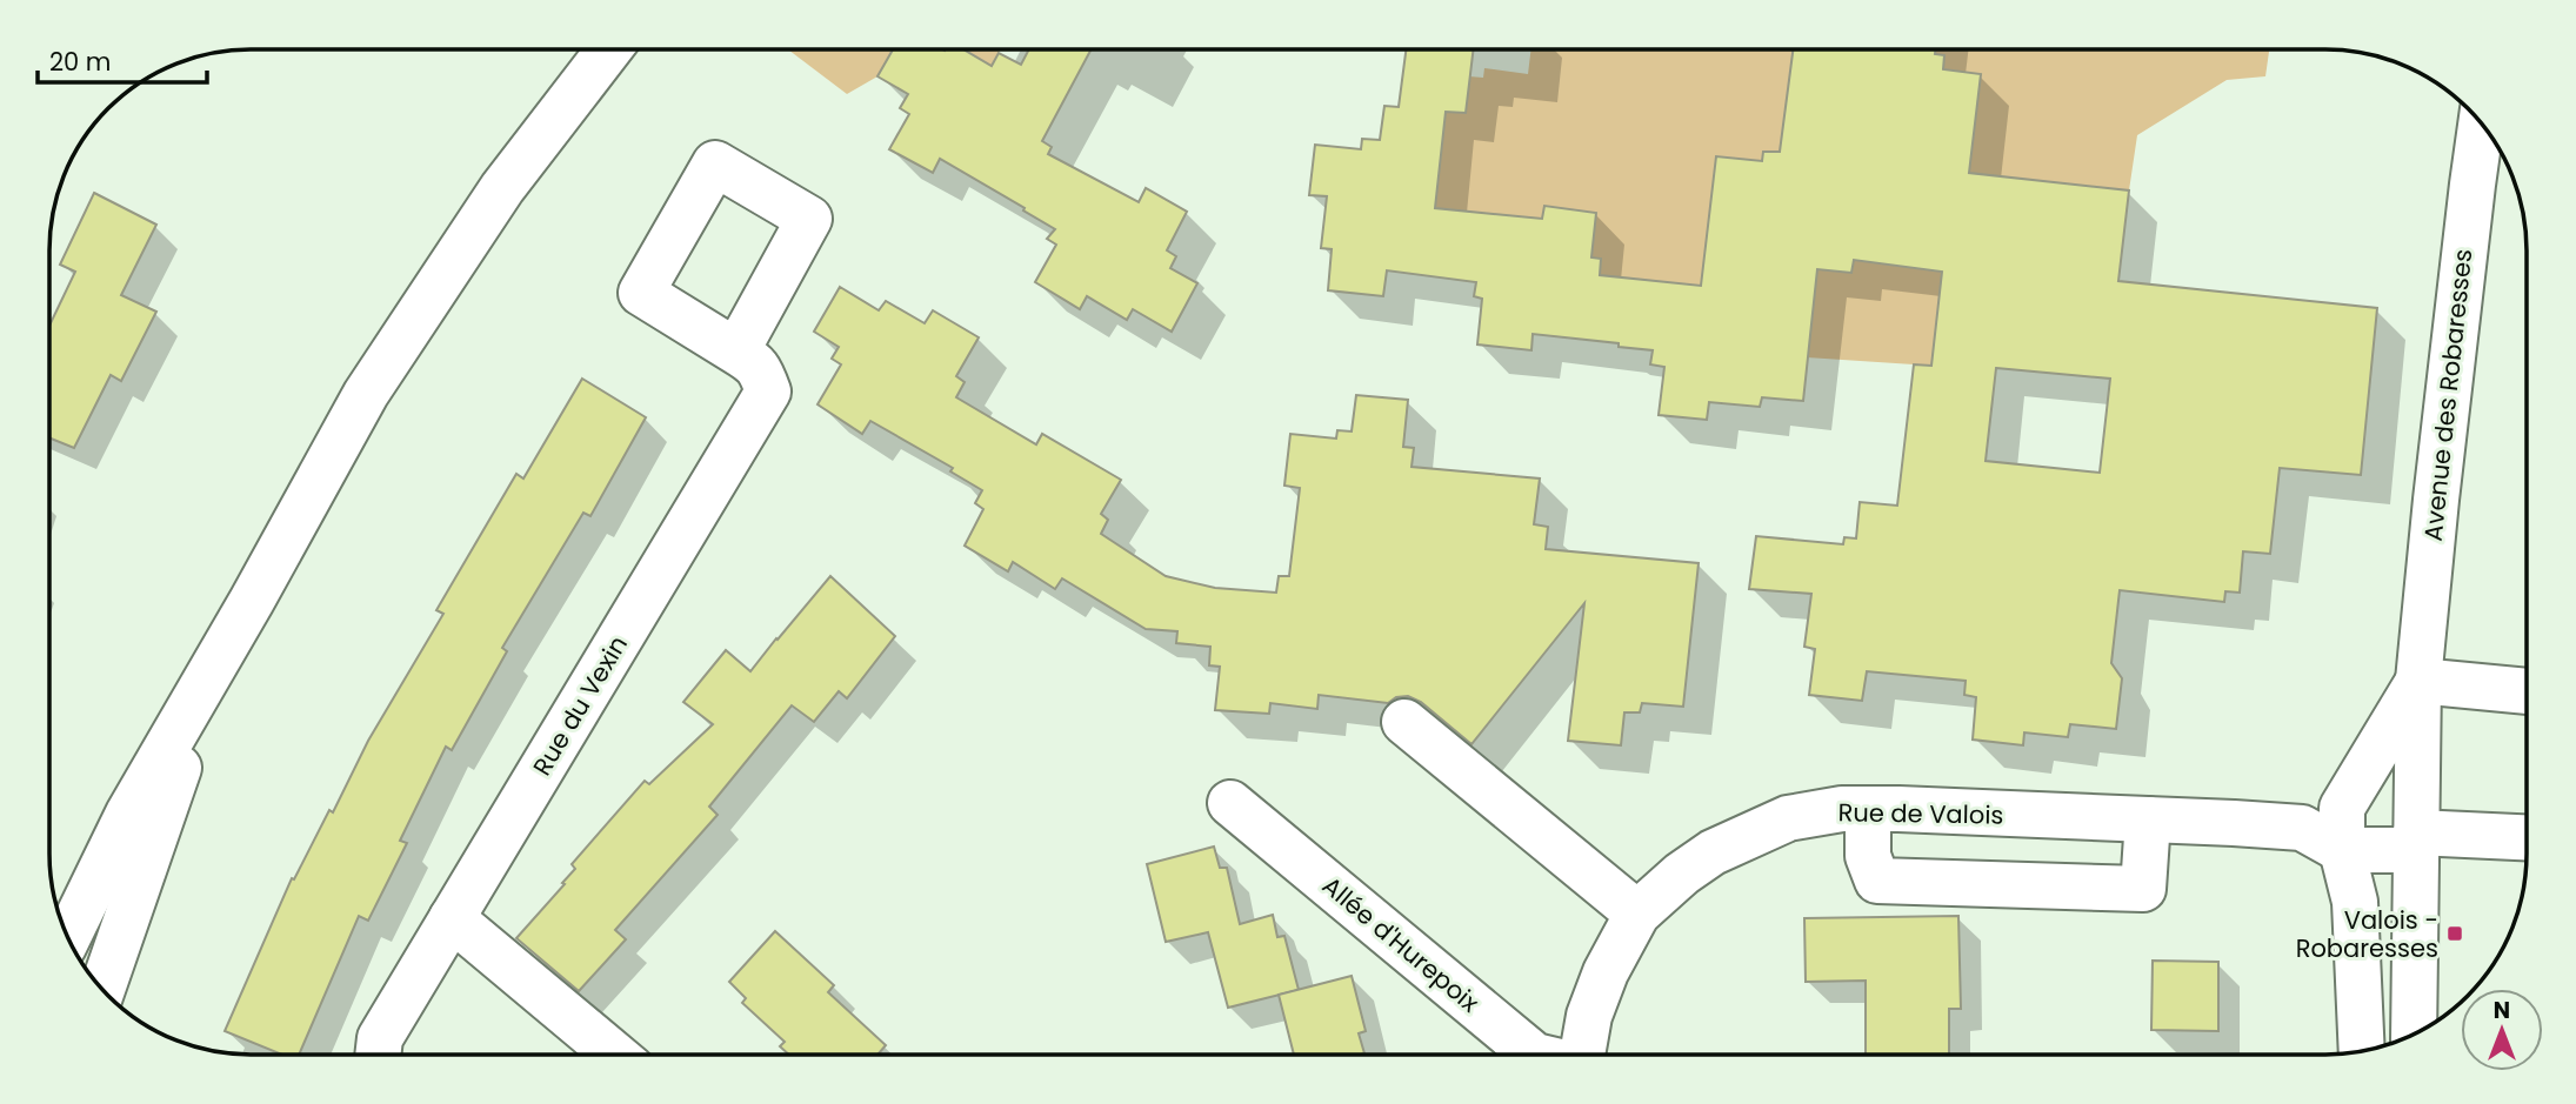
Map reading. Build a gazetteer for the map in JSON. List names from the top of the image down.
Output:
{
  "streets": {
    "street": [
      "Avenue des Robaresses",
      "Rue du Vexin",
      "Rue de Valois",
      "Allée d'Hurepoix"
    ]
  },
  "crossings": [
    ["Avenue des Robaresses", "Rue de Valois"]
  ],
  "places": {
    "transit": ["Valois - Robaresses"]
  },
  "scale_bar": "20 m",
  "north": "top"
}
